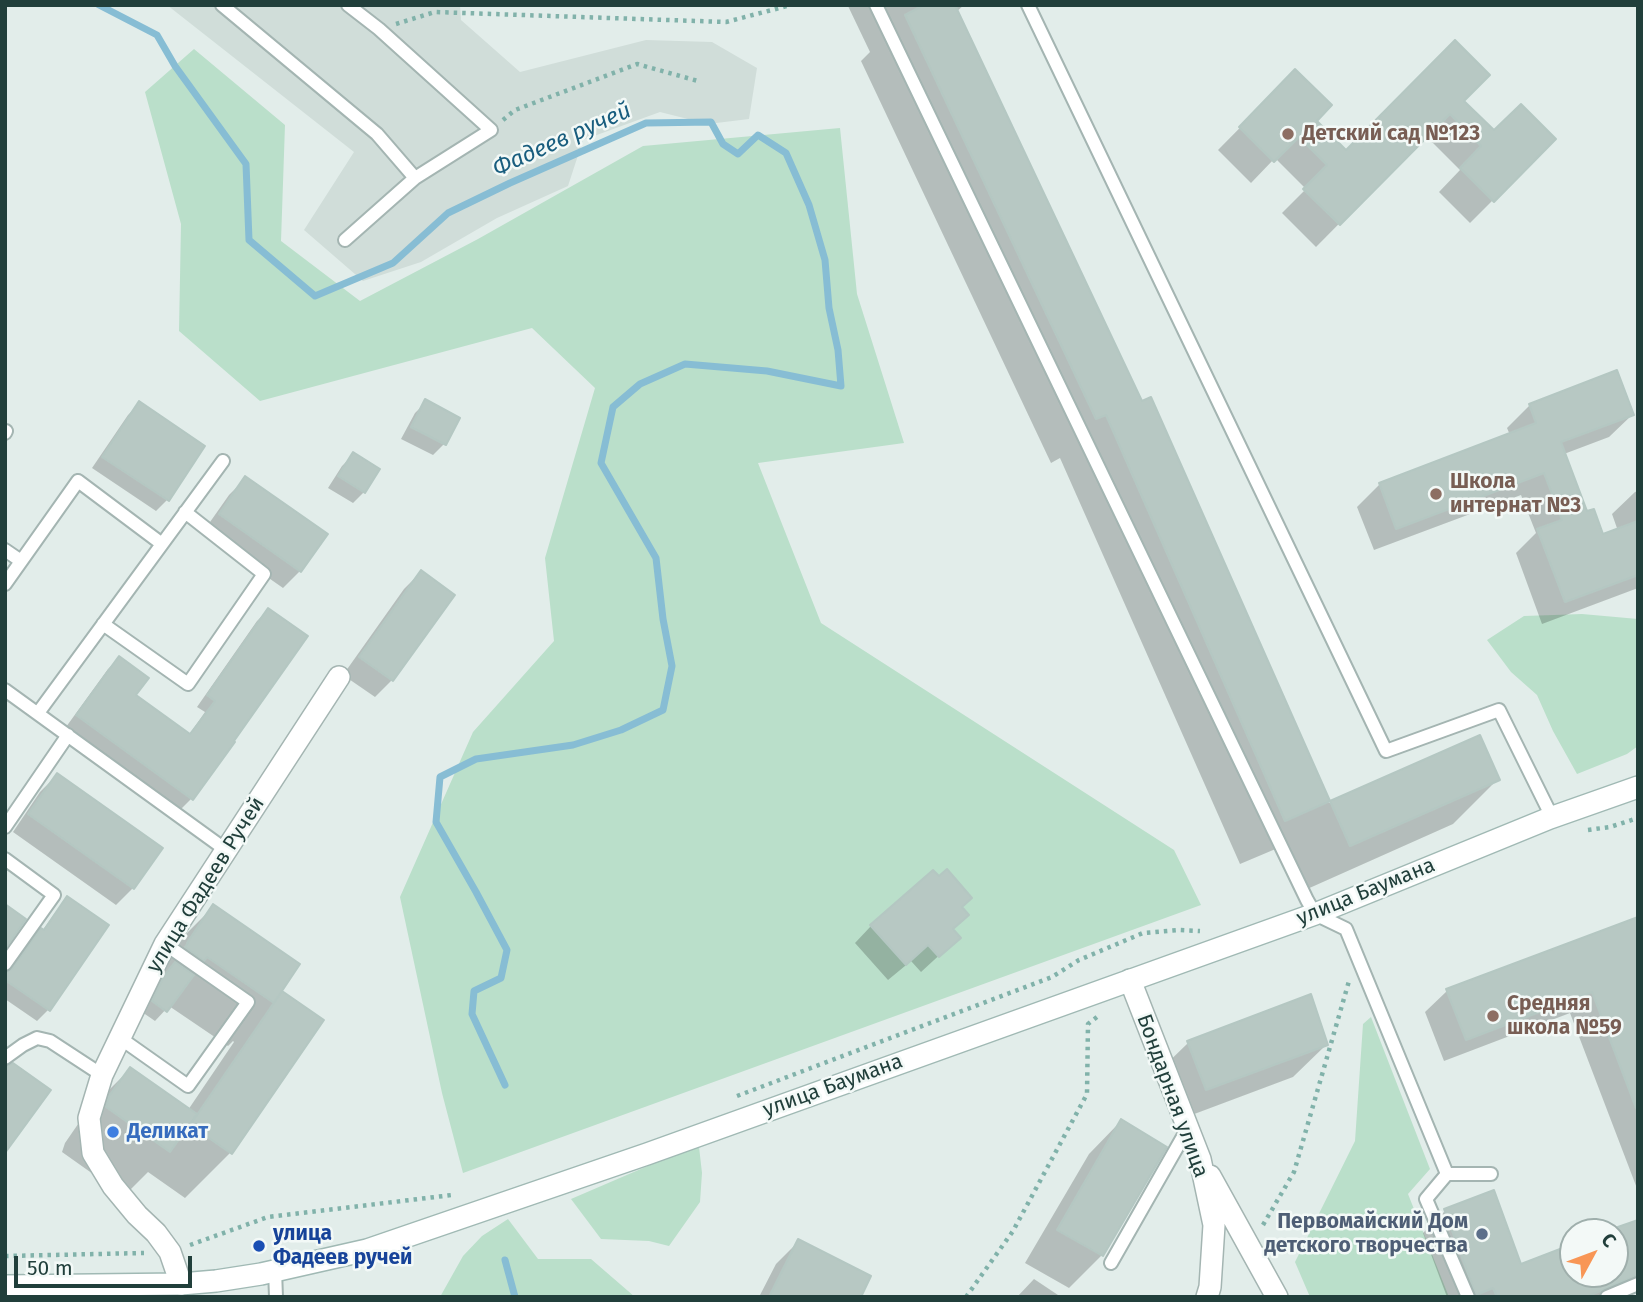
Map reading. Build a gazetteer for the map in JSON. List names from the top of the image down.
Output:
{
  "streets": {
    "street": ["улица Фадеев Ручей", "улица Баумана", "Бондарная улица"]
  },
  "crossings": [
    ["улица Фадеев Ручей", "улица Баумана"],
    ["улица Баумана", "Бондарная улица"]
  ],
  "water": ["Фадеев ручей"],
  "places": [
    "Детский сад №123",
    "Школа интернат №3",
    "Средняя школа №59",
    "Деликат",
    "Первомайский Дом детского творчества",
    "улица Фадеев ручей"
  ],
  "scale_bar": "50 m",
  "north": "top right"
}
